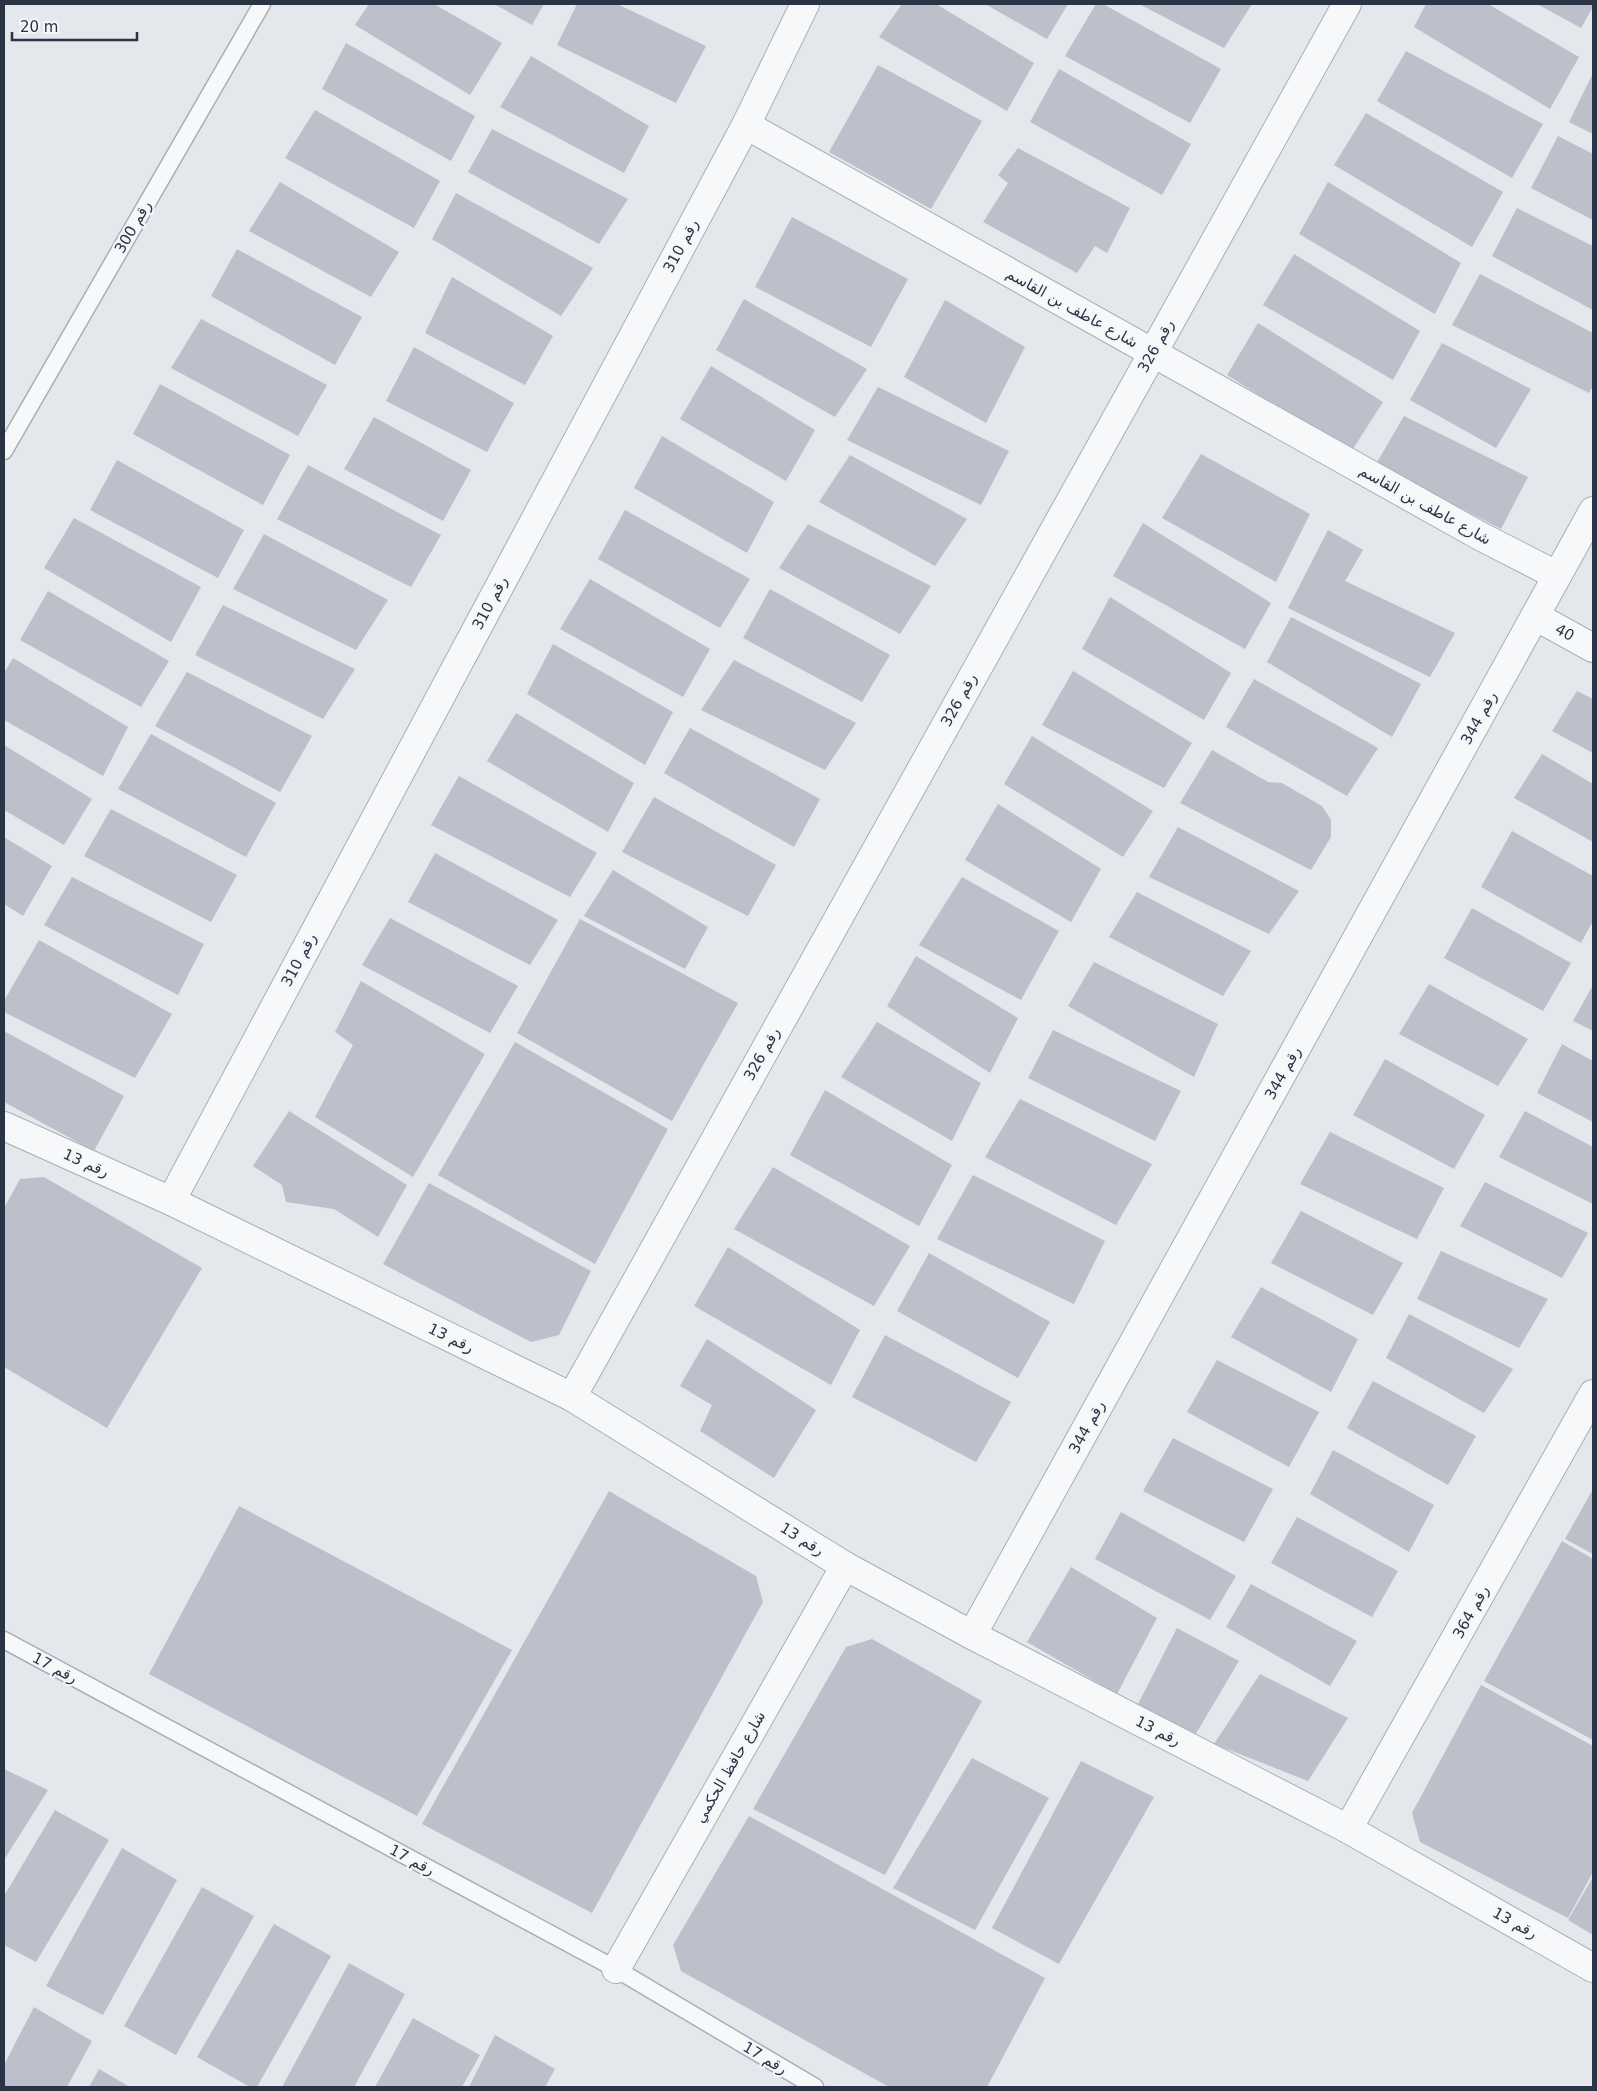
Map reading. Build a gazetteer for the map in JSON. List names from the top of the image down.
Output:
{
  "streets": {
    "street": [
      "رقم 310",
      "شارع عاطف بن القاسم",
      "رقم 326",
      "40",
      "رقم 344",
      "رقم 13",
      "رقم 364",
      "شارع حافظ الحكمي"
    ],
    "lane": ["رقم 300", "رقم 17"]
  },
  "crossings": [
    ["رقم 310", "شارع عاطف بن القاسم"],
    ["رقم 310", "رقم 13"],
    ["شارع عاطف بن القاسم", "رقم 326"],
    ["شارع عاطف بن القاسم", "رقم 344"],
    ["رقم 326", "رقم 13"],
    ["40", "رقم 344"],
    ["رقم 344", "رقم 13"],
    ["رقم 13", "رقم 364"],
    ["رقم 13", "شارع حافظ الحكمي"],
    ["رقم 17", "شارع حافظ الحكمي"]
  ],
  "scale_bar": "20 m"
}
